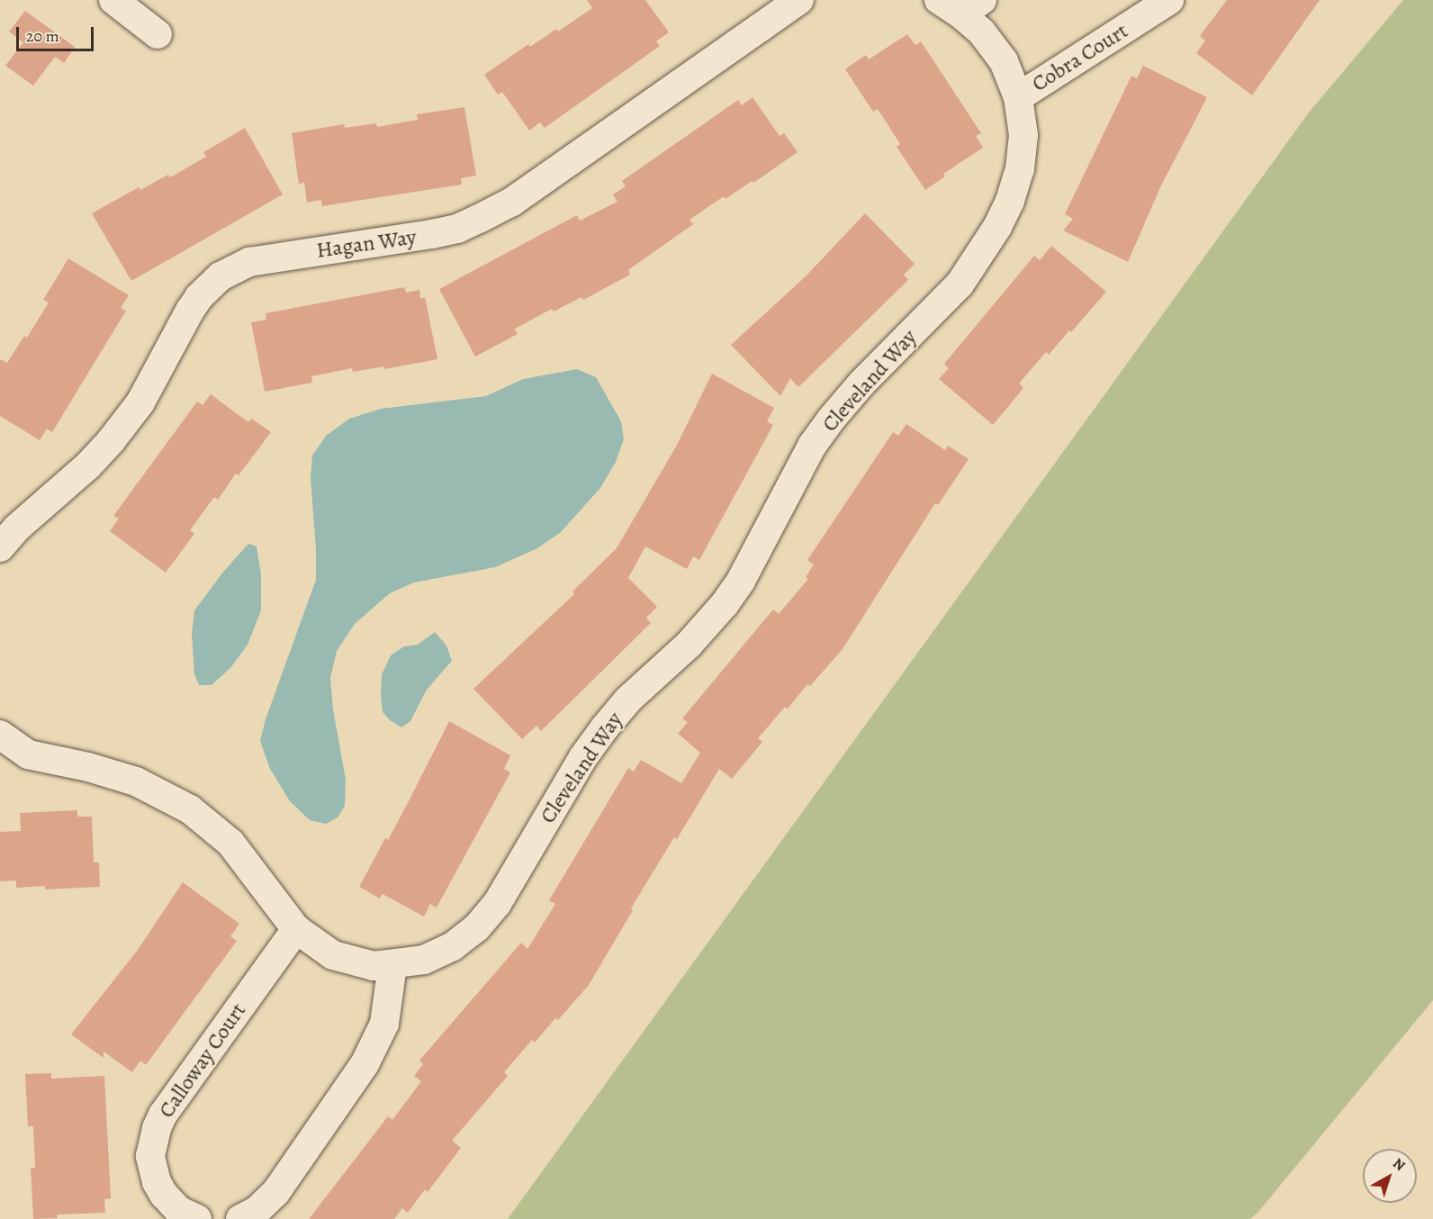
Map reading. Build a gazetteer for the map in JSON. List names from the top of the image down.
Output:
{
  "streets": {
    "street": [
      "Cobra Court",
      "Hagan Way",
      "Cleveland Way",
      "Calloway Court"
    ]
  },
  "crossings": [
    ["Cobra Court", "Cleveland Way"],
    ["Cleveland Way", "Calloway Court"]
  ],
  "scale_bar": "20 m",
  "north": "top right"
}
